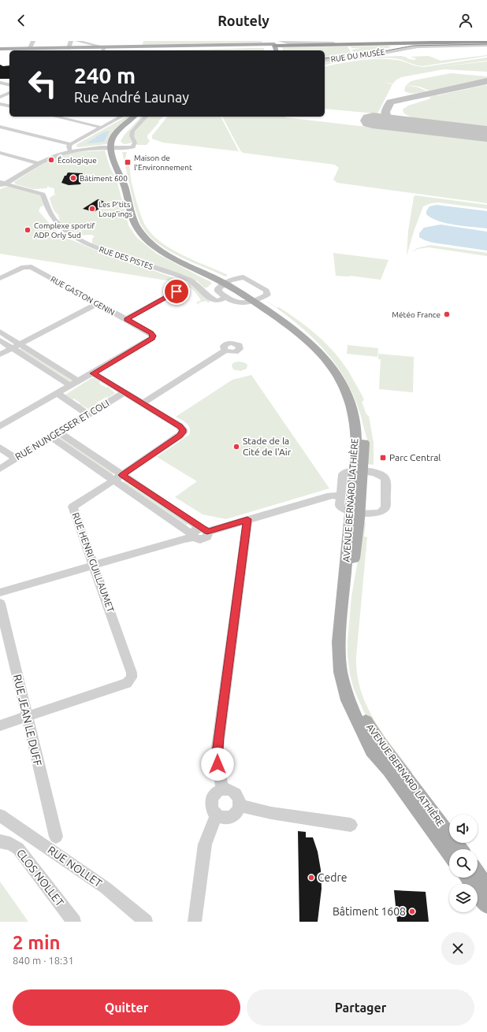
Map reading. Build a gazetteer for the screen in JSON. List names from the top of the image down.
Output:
{
  "streets": {
    "main road": ["AVENUE BERNARD LATHIÈRE"],
    "street": [
      "RUE DU MUSÉE",
      "RUE DES PISTES",
      "RUE GASTON GENIN",
      "RUE NUNGESSER ET COLI",
      "RUE HENRI GUILLAUMET",
      "RUE JEAN LE DUFF",
      "RUE NOLLET",
      "CLOS NOLLET"
    ]
  },
  "crossings": [
    ["RUE HENRI GUILLAUMET", "RUE JEAN LE DUFF"]
  ],
  "places": {
    "other": [
      "Écologique",
      "Bâtiment 600",
      "Les P'tits Loup'ings",
      "Complexe sportif ADP Orly Sud",
      "Météo France",
      "Stade de la Cité de l'Air",
      "Cedre",
      "Bâtiment 1608"
    ],
    "transit": ["Maison de l'Environnement", "Parc Central"]
  },
  "page": {
    "header": "Routely",
    "turn": ["240 m", "Rue André Launay"],
    "heading": ["2 min", "840 m · 18:31"],
    "buttons": ["Quitter", "Partager"]
  }
}
